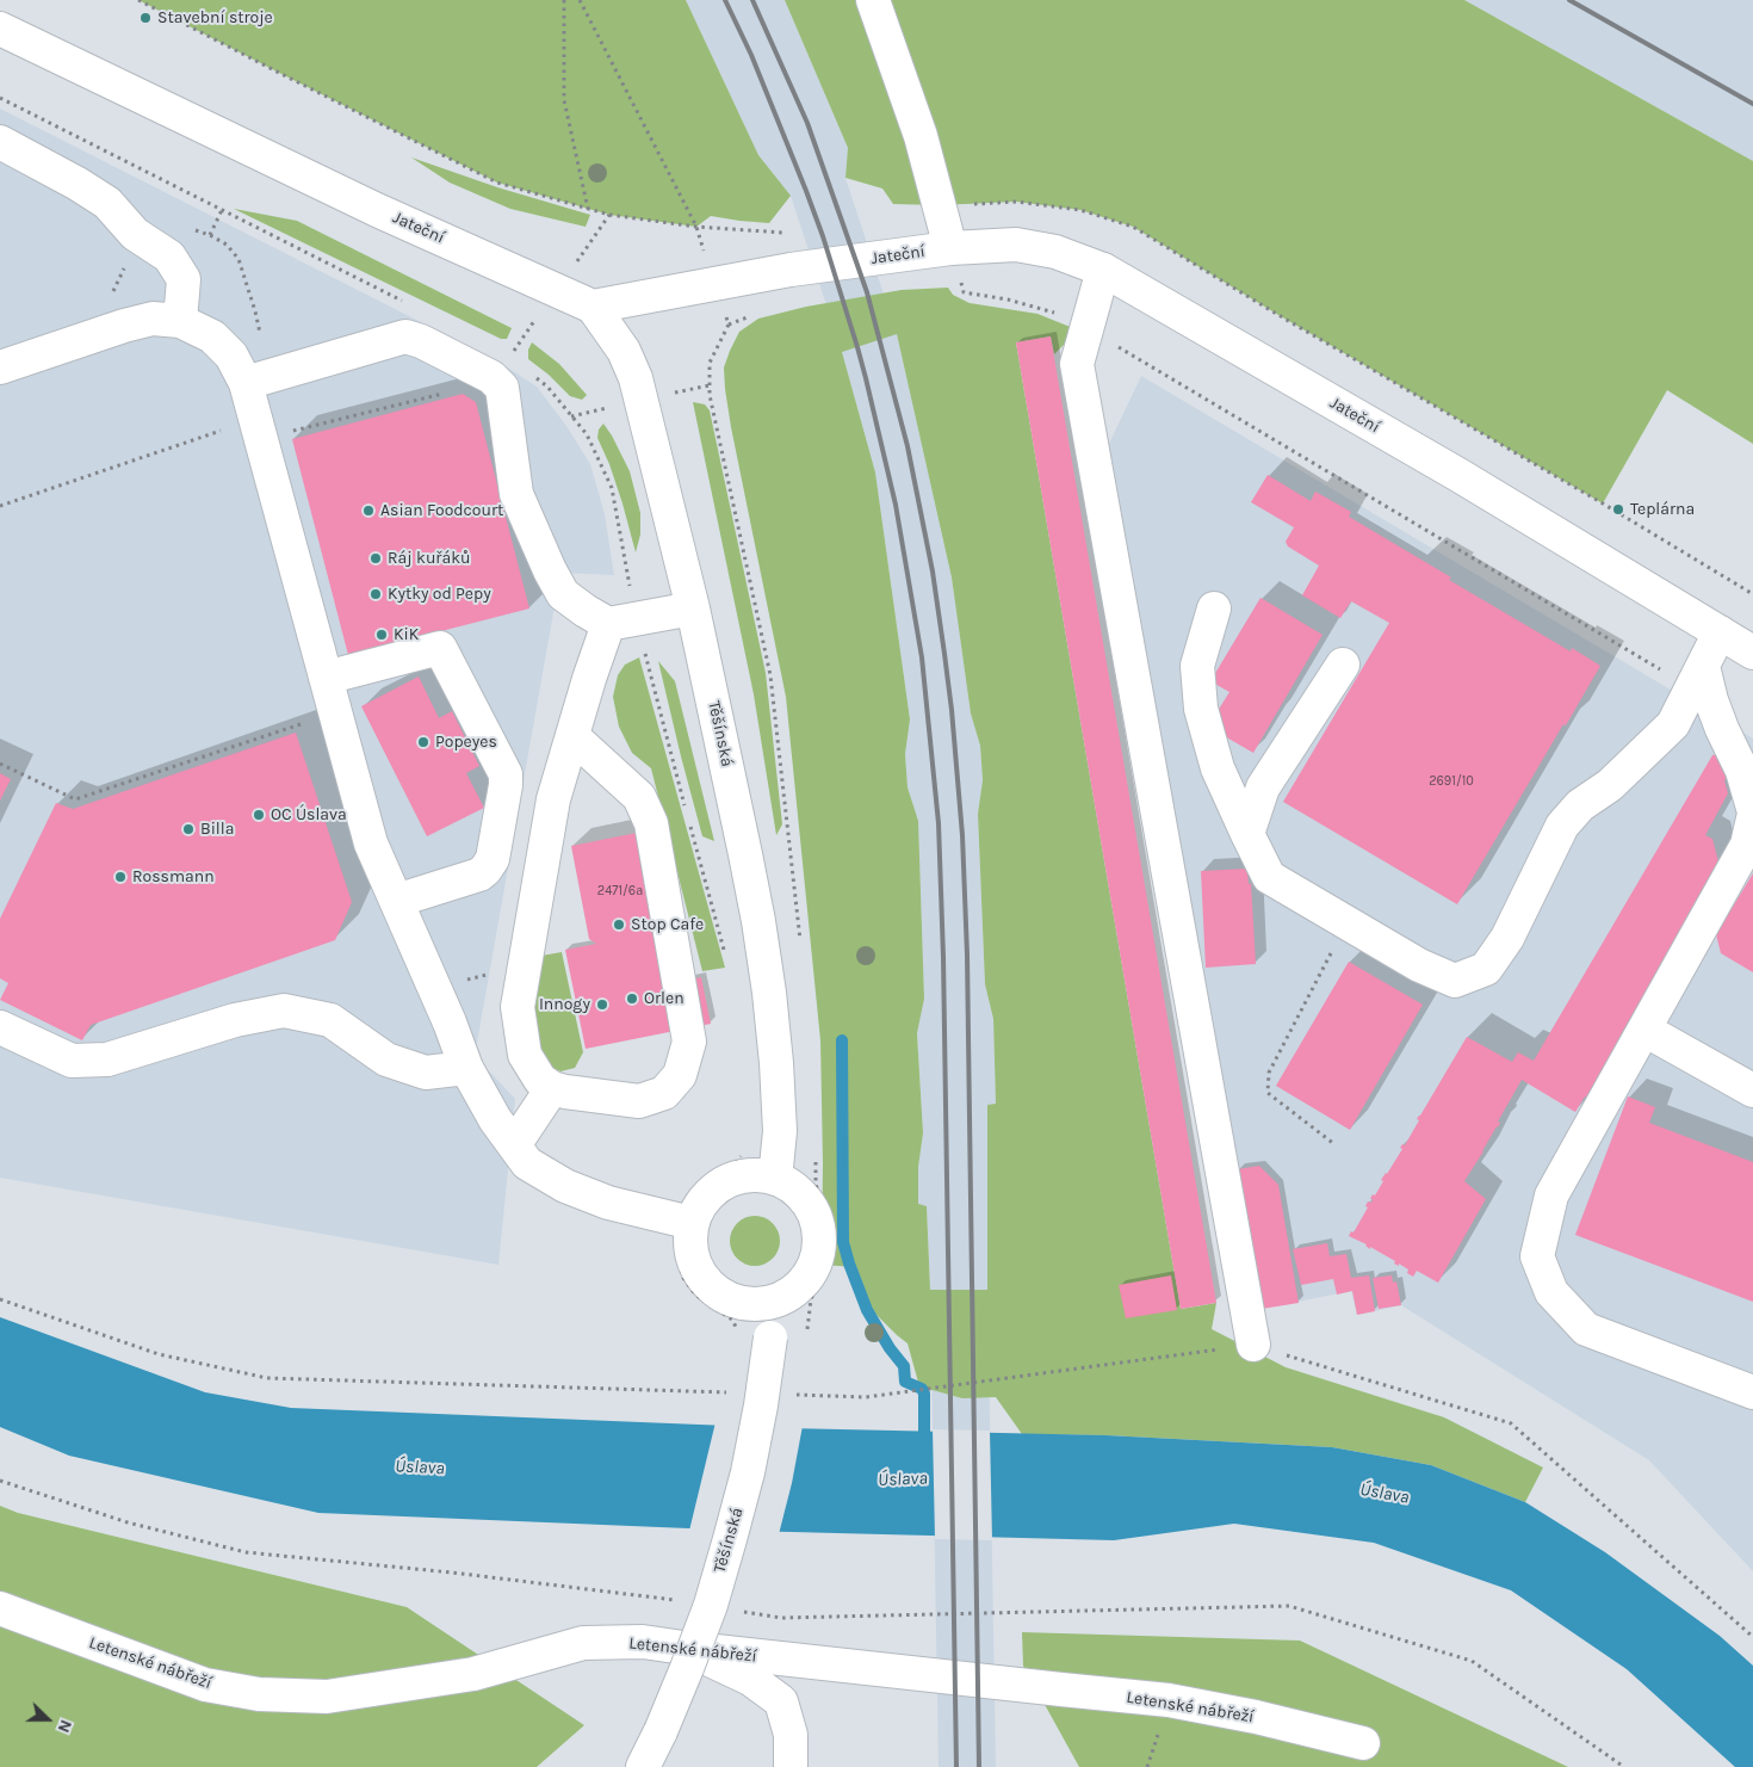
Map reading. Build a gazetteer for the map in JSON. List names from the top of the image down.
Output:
{
  "streets": {
    "main road": ["Jateční", "Těšínská", "Letenské nábřeží"]
  },
  "crossings": [
    ["Jateční", "Těšínská"]
  ],
  "water": ["Úslava"],
  "places": [
    "Stavební stroje",
    "Teplárna",
    "Asian Foodcourt",
    "Ráj kuřáků",
    "Kytky od Pepy",
    "KiK",
    "Popeyes",
    "OC Úslava",
    "Billa",
    "Rossmann",
    "Stop Cafe",
    "Orlen",
    "Innogy"
  ],
  "house_numbers": ["2691/10", "2471/6a"],
  "north": "right"
}
